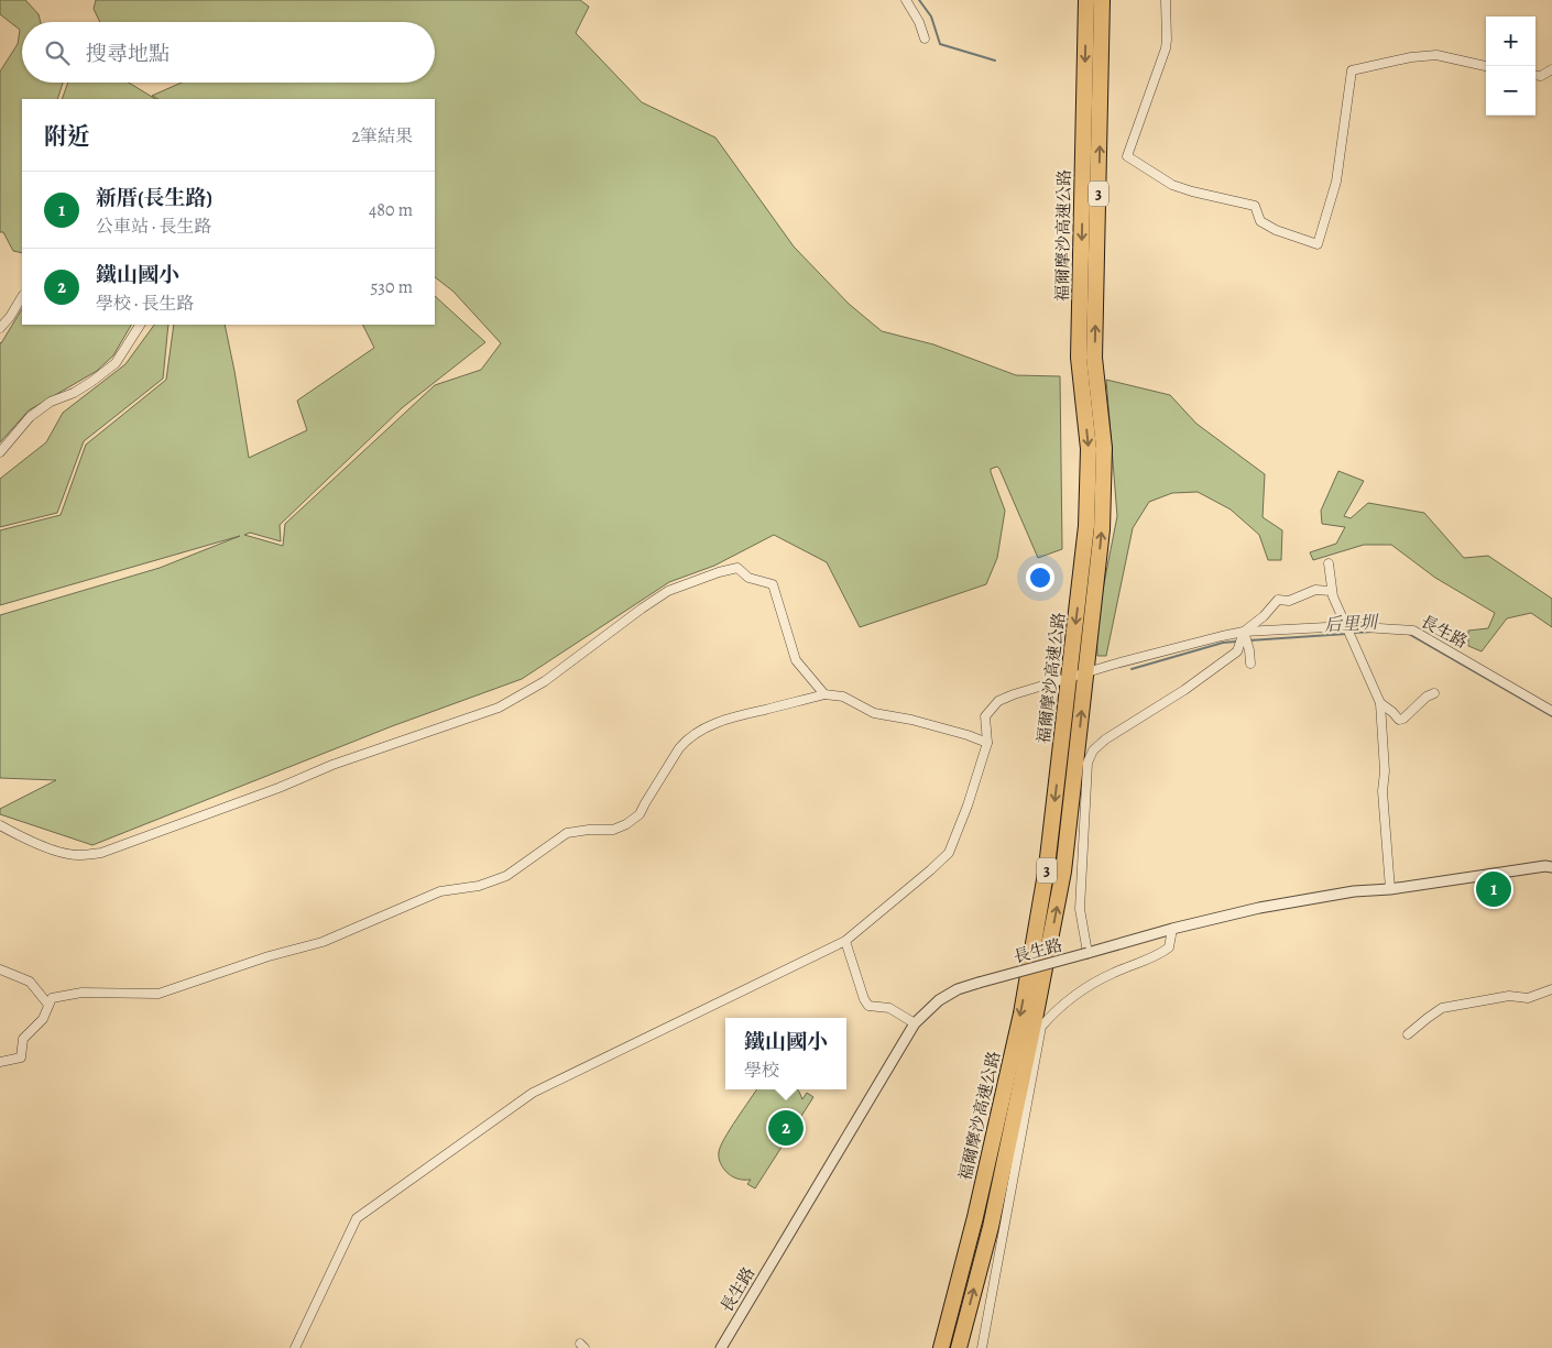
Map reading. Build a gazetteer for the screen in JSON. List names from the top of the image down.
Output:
{
  "streets": {
    "highway": ["3", "福爾摩沙高速公路"],
    "street": ["長生路"]
  },
  "water": ["后里圳"],
  "page": {
    "map_buttons": ["+", "−"],
    "search": "搜尋地點",
    "heading": ["附近", "2筆結果"],
    "list": [
      {
        "mark": "1",
        "name": "新厝(長生路)",
        "note": "公車站 · 長生路",
        "value": "480 m"
      },
      {
        "mark": "2",
        "name": "鐵山國小",
        "note": "學校 · 長生路",
        "value": "530 m"
      }
    ],
    "pins": ["1", "2"],
    "popup": ["鐵山國小", "學校"]
  }
}
